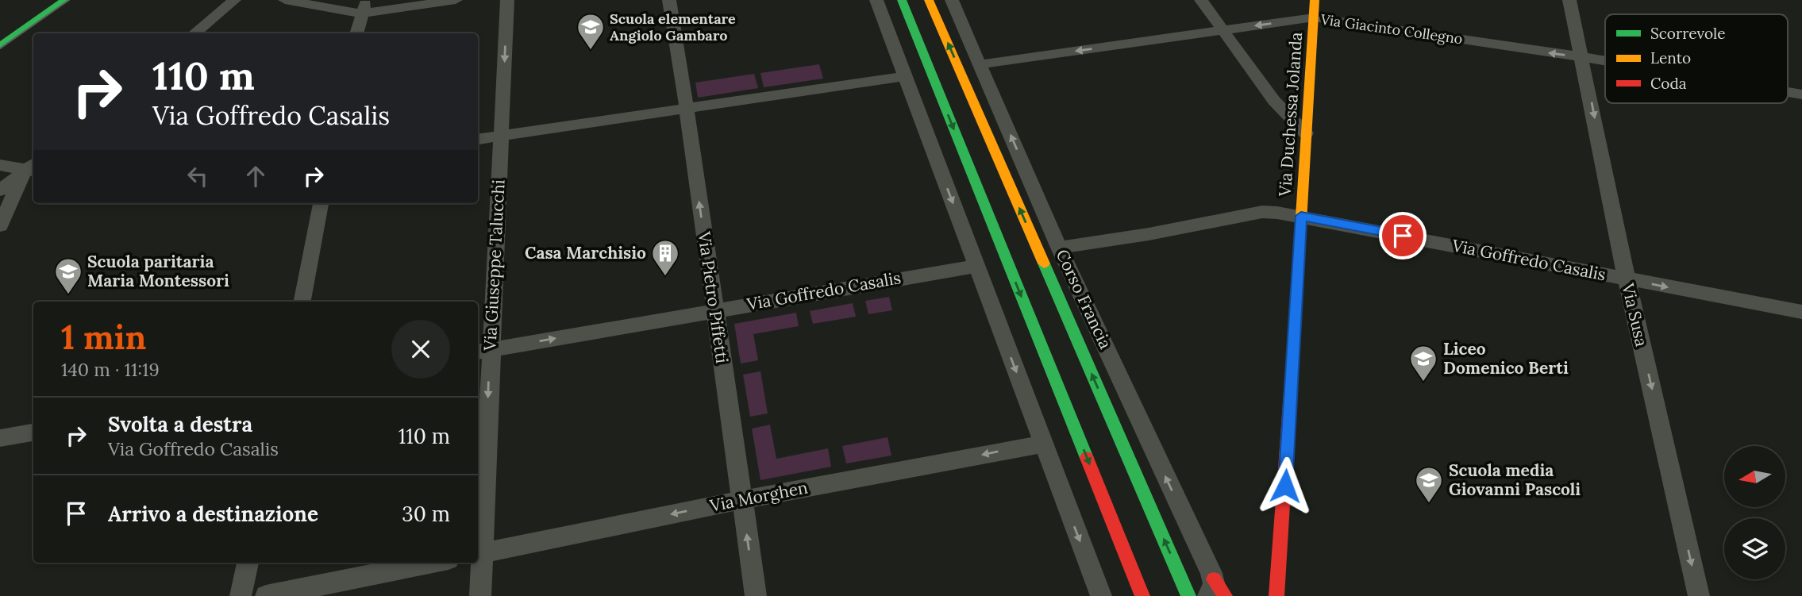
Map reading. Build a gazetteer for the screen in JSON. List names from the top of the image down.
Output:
{
  "streets": {
    "main road": ["Via Duchessa Jolanda", "Corso Francia"],
    "street": [
      "Via Giacinto Collegno",
      "Via Goffredo Casalis",
      "Via Giuseppe Talucchi",
      "Via Pietro Piffetti",
      "Via Susa",
      "Via Morghen"
    ]
  },
  "crossings": [
    ["Via Giacinto Collegno", "Via Duchessa Jolanda"],
    ["Via Giacinto Collegno", "Corso Francia"],
    ["Via Giacinto Collegno", "Via Susa"],
    ["Via Duchessa Jolanda", "Via Goffredo Casalis"],
    ["Via Goffredo Casalis", "Via Giuseppe Talucchi"],
    ["Via Goffredo Casalis", "Via Pietro Piffetti"],
    ["Via Goffredo Casalis", "Corso Francia"],
    ["Via Goffredo Casalis", "Via Susa"],
    ["Via Giuseppe Talucchi", "Via Morghen"],
    ["Via Pietro Piffetti", "Via Morghen"]
  ],
  "one_way": [
    "Via Giacinto Collegno",
    "Via Giuseppe Talucchi",
    "Via Pietro Piffetti",
    "Via Susa",
    "Via Morghen"
  ],
  "places": {
    "school or university": [
      "Scuola elementare Angiolo Gambaro",
      "Scuola paritaria Maria Montessori",
      "Liceo Domenico Berti",
      "Scuola media Giovanni Pascoli"
    ],
    "building": ["Casa Marchisio"]
  },
  "legend": ["Scorrevole", "Lento", "Coda"],
  "north": "left",
  "page": {
    "turn": ["110 m", "Via Goffredo Casalis"],
    "heading": ["1 min", "140 m · 11:19"],
    "list": [
      {
        "name": "Svolta a destra",
        "note": "Via Goffredo Casalis",
        "value": "110 m"
      },
      {
        "name": "Arrivo a destinazione",
        "value": "30 m"
      }
    ]
  }
}
